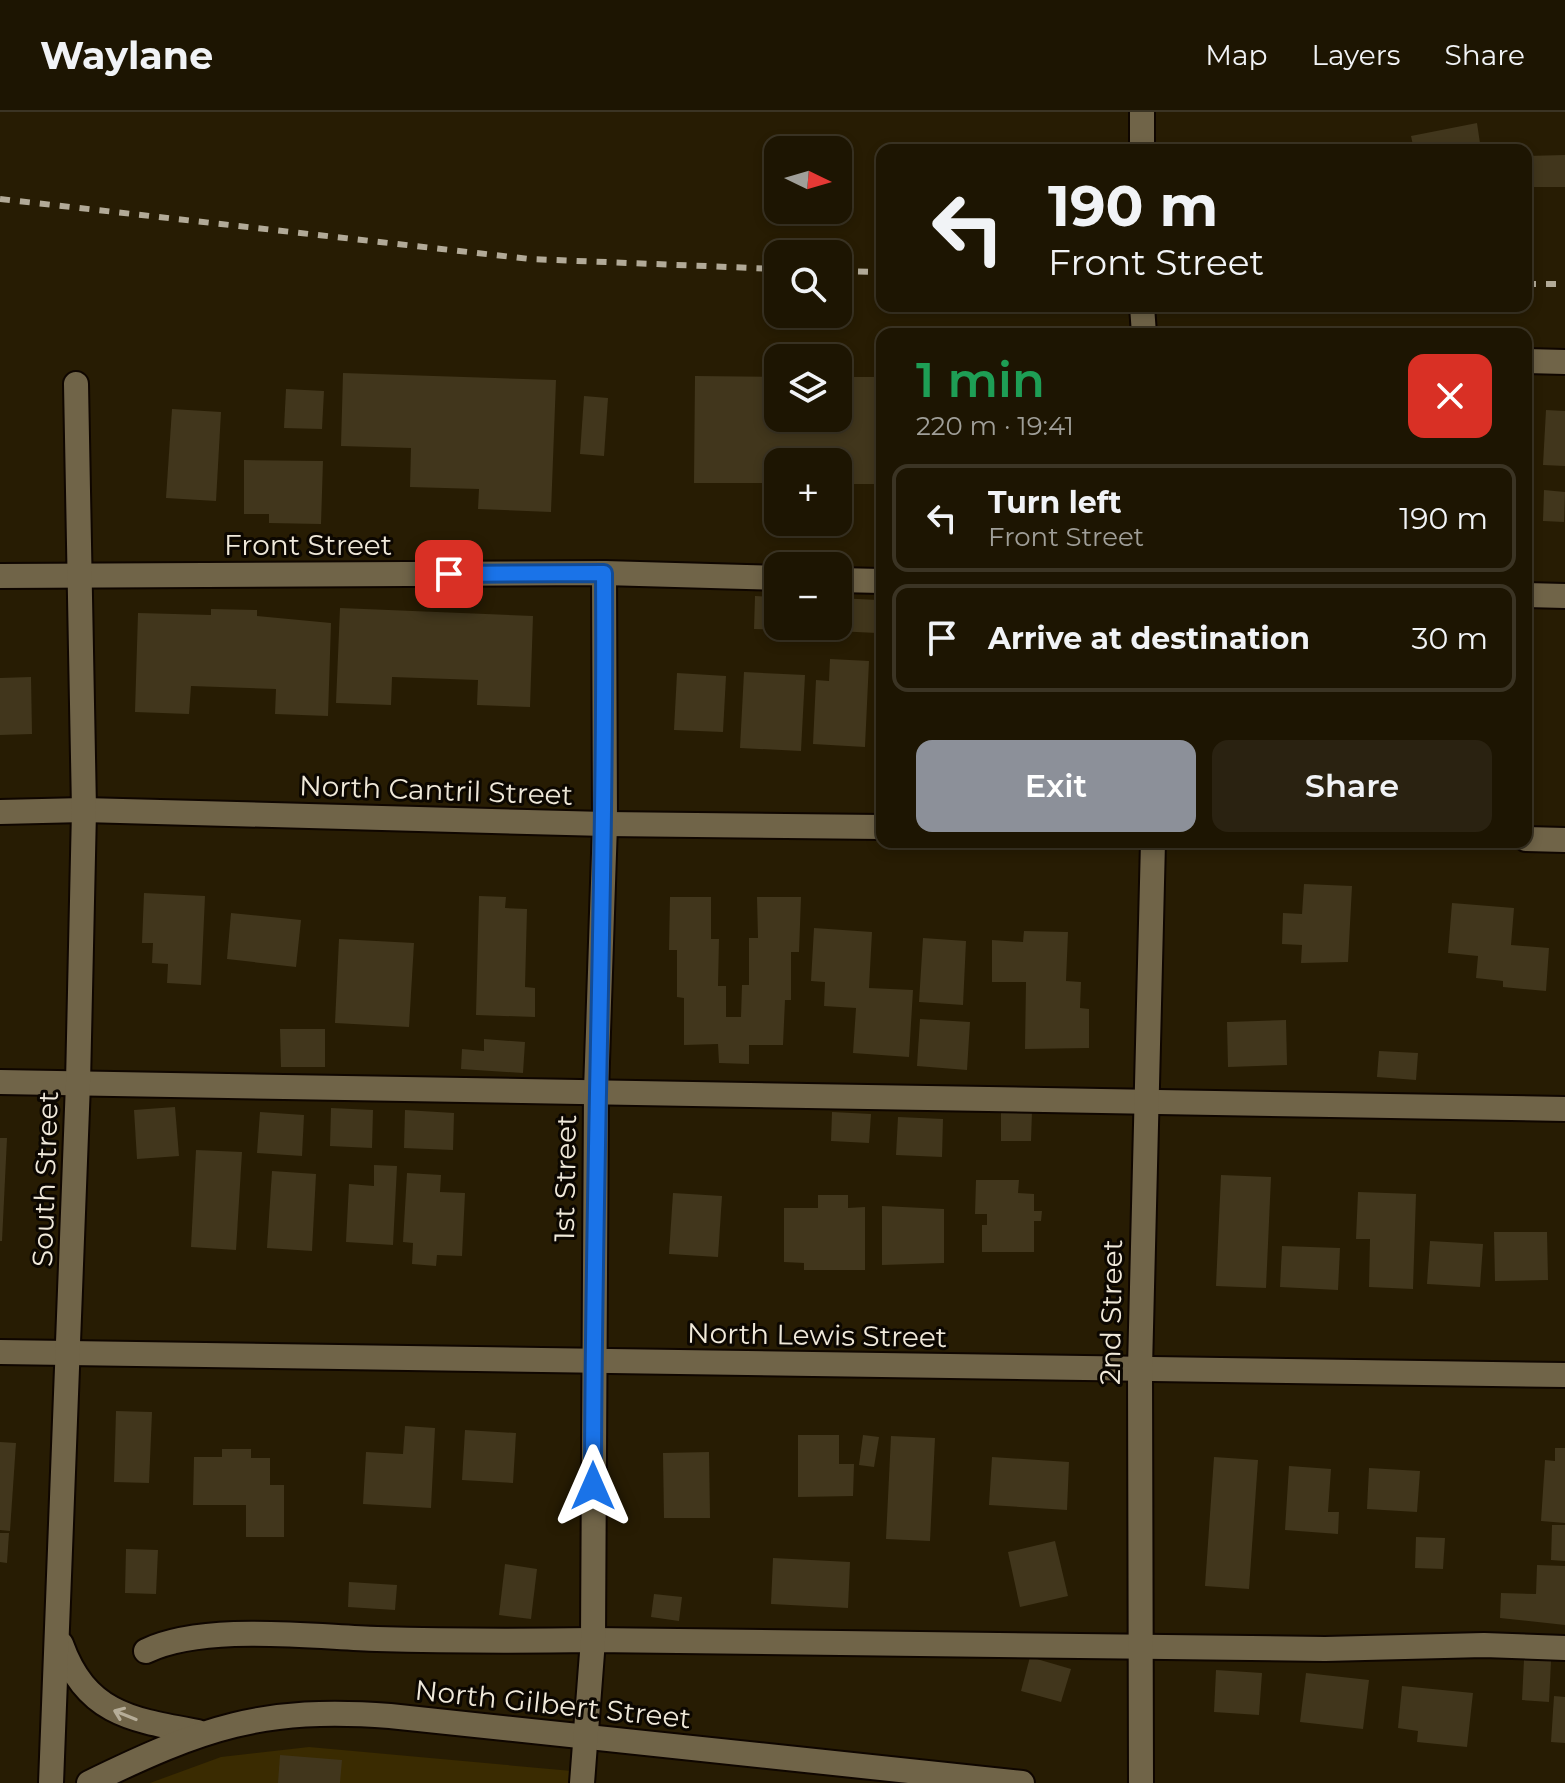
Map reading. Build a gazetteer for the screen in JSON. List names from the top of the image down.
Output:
{
  "streets": {
    "street": [
      "Front Street",
      "North Cantril Street",
      "1st Street",
      "South Street",
      "2nd Street",
      "North Lewis Street",
      "North Gilbert Street"
    ]
  },
  "crossings": [
    ["Front Street", "1st Street"],
    ["Front Street", "South Street"],
    ["North Cantril Street", "1st Street"],
    ["North Cantril Street", "South Street"],
    ["1st Street", "North Lewis Street"],
    ["1st Street", "North Gilbert Street"],
    ["South Street", "North Lewis Street"],
    ["2nd Street", "North Lewis Street"]
  ],
  "north": "right",
  "page": {
    "header": "Waylane",
    "nav": ["Map", "Layers", "Share"],
    "map_buttons": ["+", "−"],
    "turn": ["190 m", "Front Street"],
    "heading": ["1 min", "220 m · 19:41"],
    "list": [
      {
        "name": "Turn left",
        "note": "Front Street",
        "value": "190 m"
      },
      {
        "name": "Arrive at destination",
        "value": "30 m"
      }
    ],
    "buttons": ["Exit", "Share"]
  }
}
